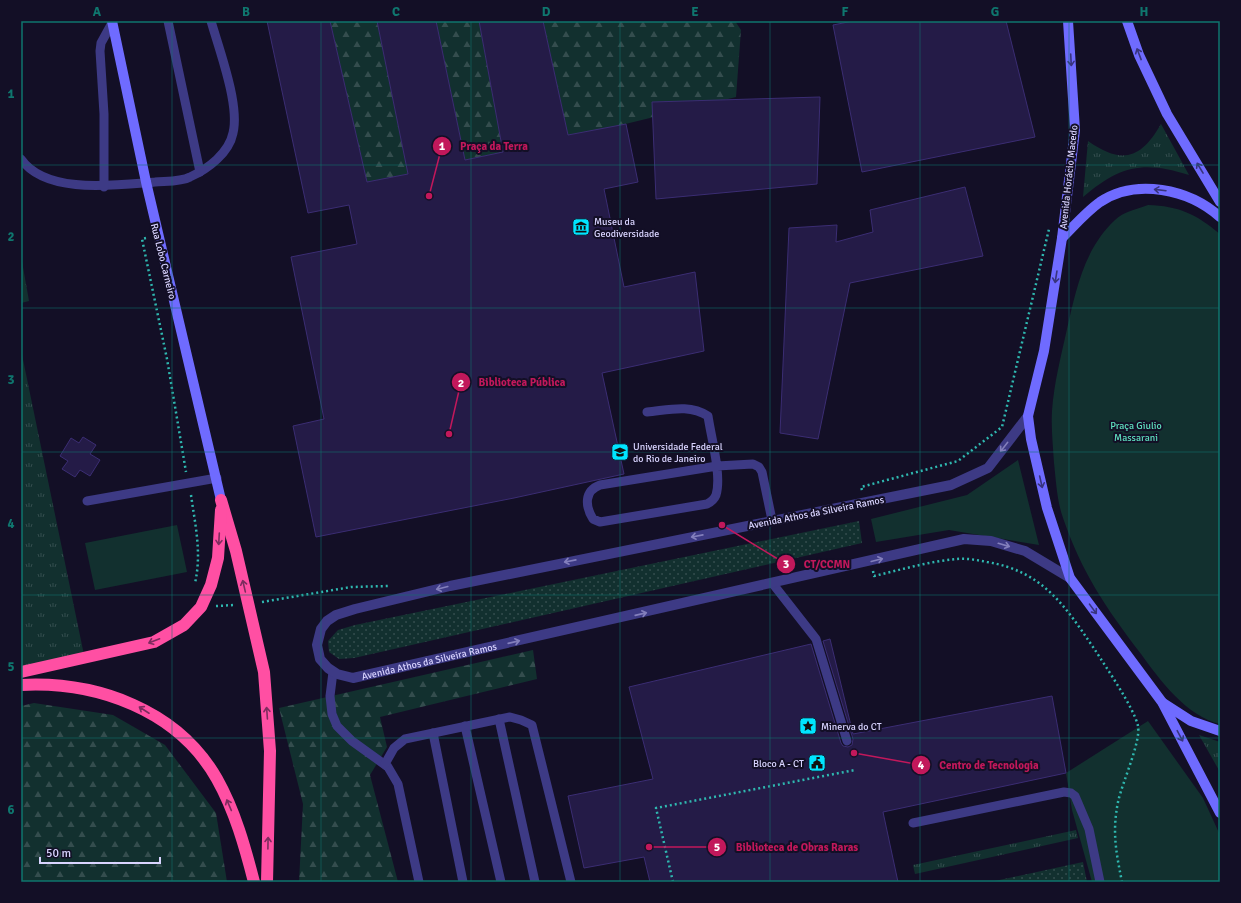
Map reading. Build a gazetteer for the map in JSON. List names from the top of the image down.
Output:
{
  "streets": {
    "street": ["Avenida Horácio Macedo", "Rua Lobo Carneiro", "Avenida Athos da Silveira Ramos"]
  },
  "one_way": ["Avenida Horácio Macedo"],
  "parks": ["Praça Giulio Massarani"],
  "places": {
    "other": [
      "Praça da Terra",
      "Biblioteca Pública",
      "CT/CCMN",
      "Centro de Tecnologia",
      "Biblioteca de Obras Raras"
    ],
    "museum": ["Museu da Geodiversidade"],
    "school or university": ["Universidade Federal do Rio de Janeiro"],
    "place": ["Minerva do CT"],
    "public building": ["Bloco A - CT"]
  },
  "scale_bar": "50 m",
  "grid": {
    "columns": [
      "A",
      "B",
      "C",
      "D",
      "E",
      "F",
      "G",
      "H"
    ],
    "rows": [
      "1",
      "2",
      "3",
      "4",
      "5",
      "6"
    ]
  }
}
